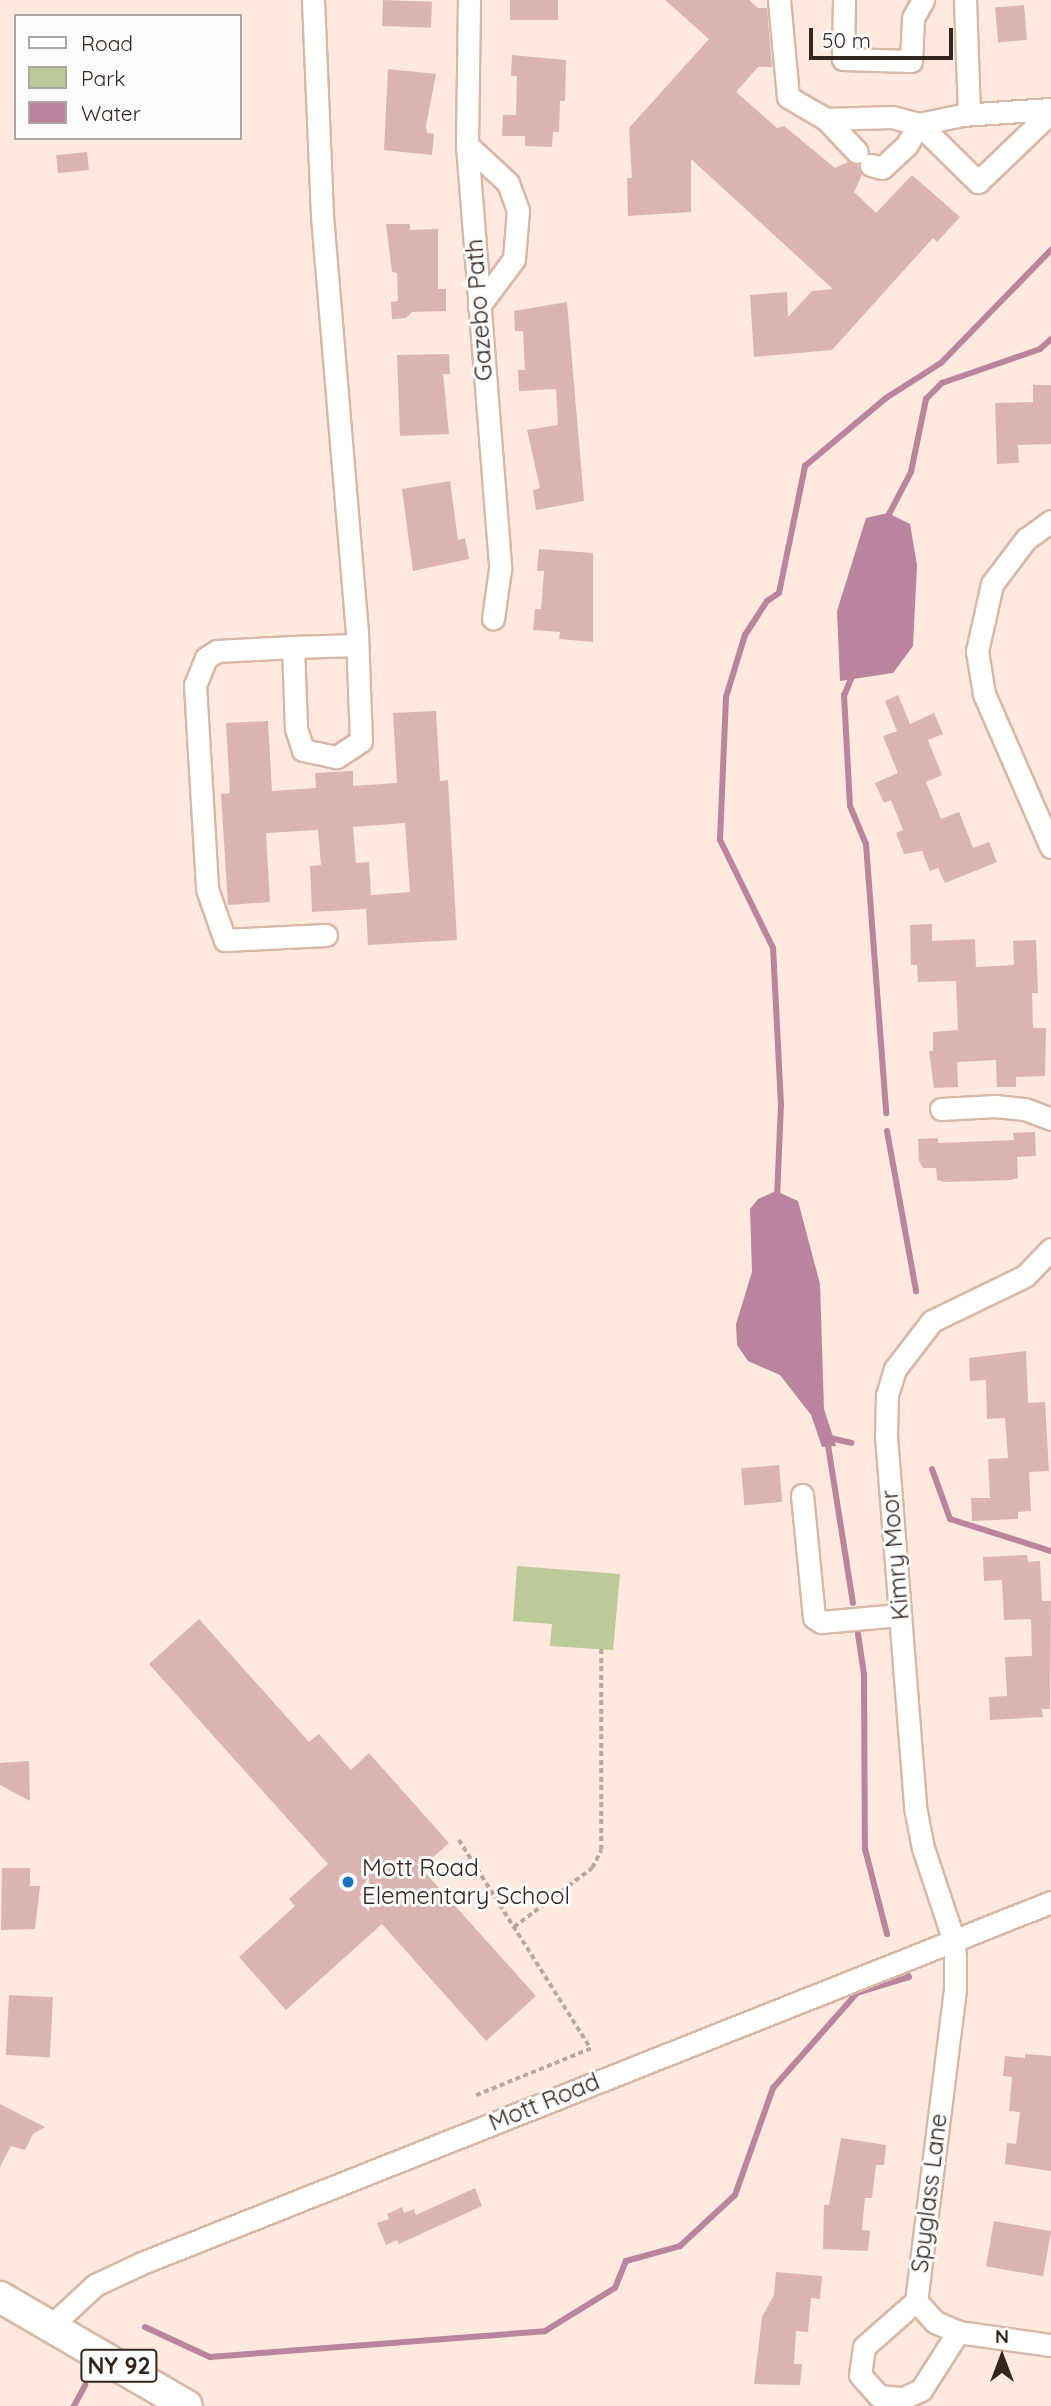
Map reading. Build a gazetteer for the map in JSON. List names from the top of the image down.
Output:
{
  "streets": {
    "highway": ["NY 92"],
    "street": [
      "Gazebo Path",
      "Kimry Moor",
      "Mott Road",
      "Spyglass Lane"
    ]
  },
  "crossings": [
    ["Kimry Moor", "Mott Road"],
    ["Kimry Moor", "Spyglass Lane"],
    ["Mott Road", "Spyglass Lane"],
    ["Mott Road", "NY 92"]
  ],
  "places": ["Mott Road Elementary School"],
  "legend": ["Road", "Park", "Water"],
  "scale_bar": "50 m",
  "north": "top"
}
